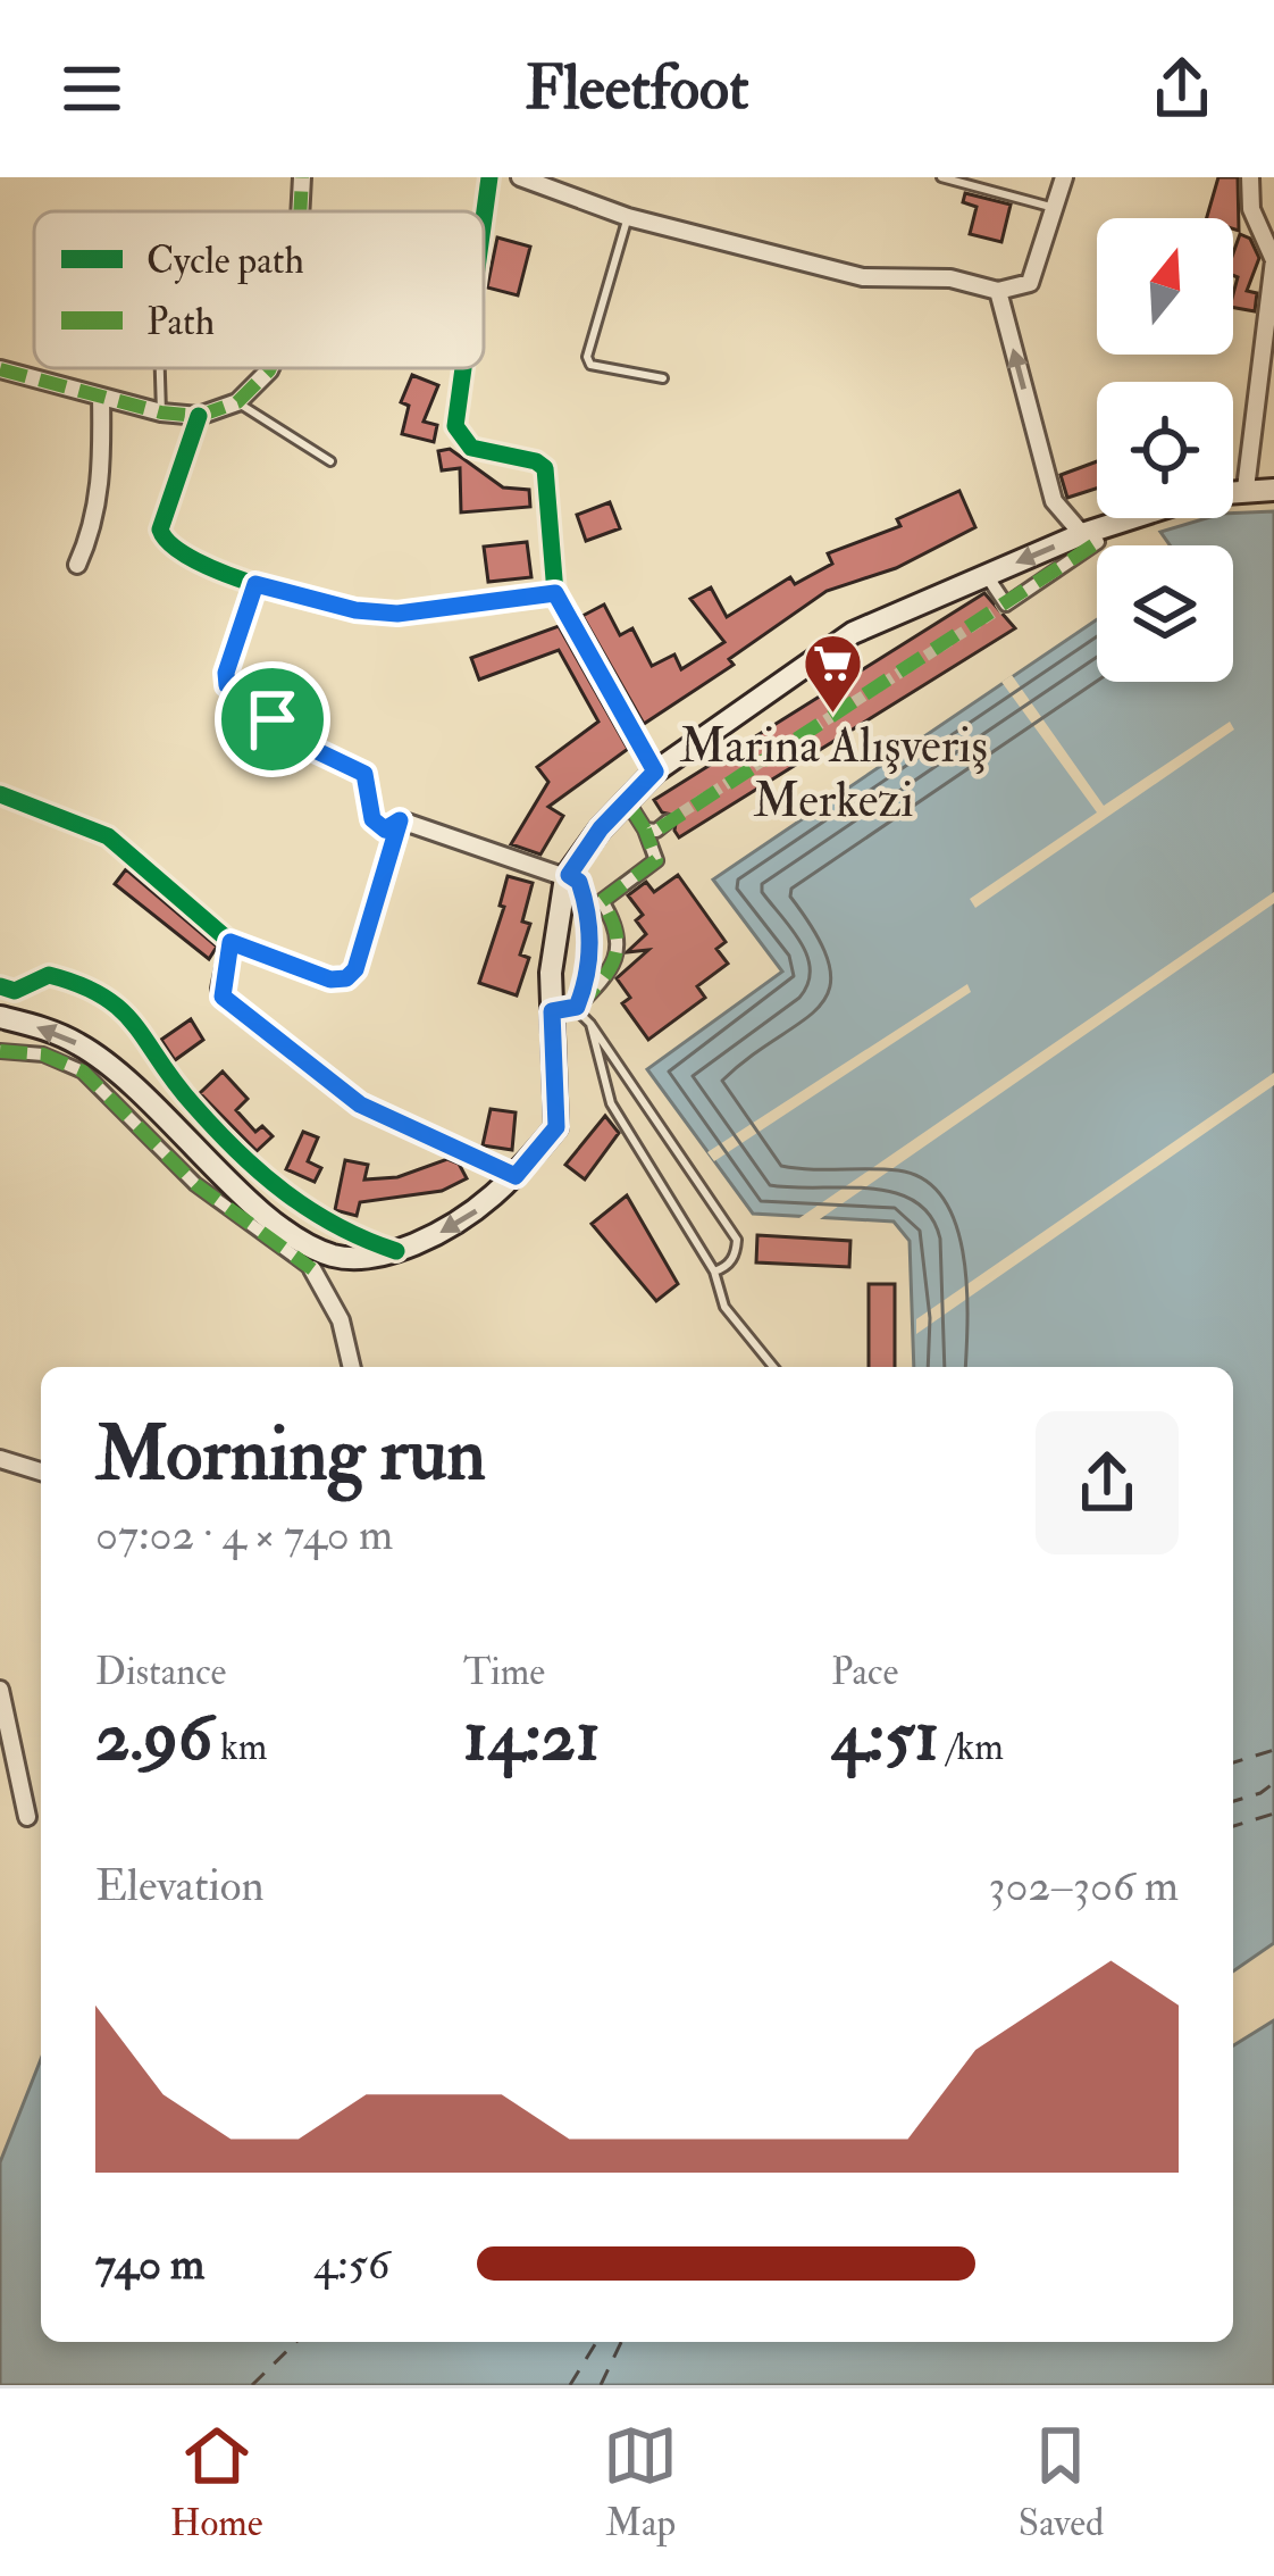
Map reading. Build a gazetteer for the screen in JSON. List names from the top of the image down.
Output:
{
  "places": {
    "supermarket": ["Marina Alışveriş Merkezi"]
  },
  "legend": ["Cycle path", "Path"],
  "north": "top",
  "page": {
    "header": "Fleetfoot",
    "heading": ["Morning run", "07:02 · 4 × 740 m"],
    "stats": [
      ["Distance", "2.96 km"],
      ["Time", "14:21"],
      ["Pace", "4:51 /km"]
    ],
    "chart": ["Elevation", "302–306 m"],
    "list": [
      {
        "name": "740 m",
        "note": "4:56"
      }
    ],
    "tabs": ["Home", "Map", "Saved"]
  }
}
